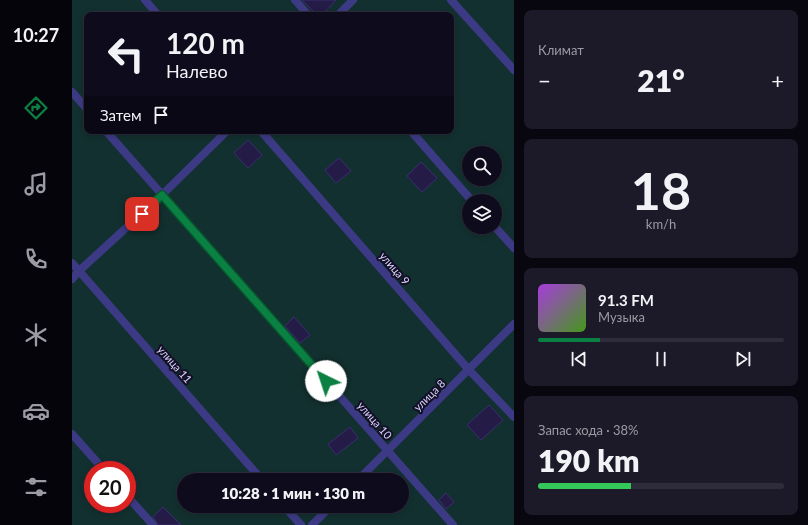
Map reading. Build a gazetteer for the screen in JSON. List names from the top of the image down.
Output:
{
  "streets": {
    "lane": [
      "улица 9",
      "улица 11",
      "улица 8",
      "улица 10"
    ]
  },
  "crossings": [
    ["улица 9", "улица 8"],
    ["улица 8", "улица 10"]
  ],
  "page": {
    "tabs": "10:27",
    "tile": [
      "Климат",
      ["18", "km/h"],
      ["Запас хода · 38%", "190 km"]
    ],
    "turn": ["120 m", "Налево"],
    "heat": ["−", "21°", "+"],
    "then": "Затем",
    "song": ["91.3 FM", "Музыка"],
    "limit": "20",
    "trip": "10:28 · 1 мин · 130 m"
  }
}
